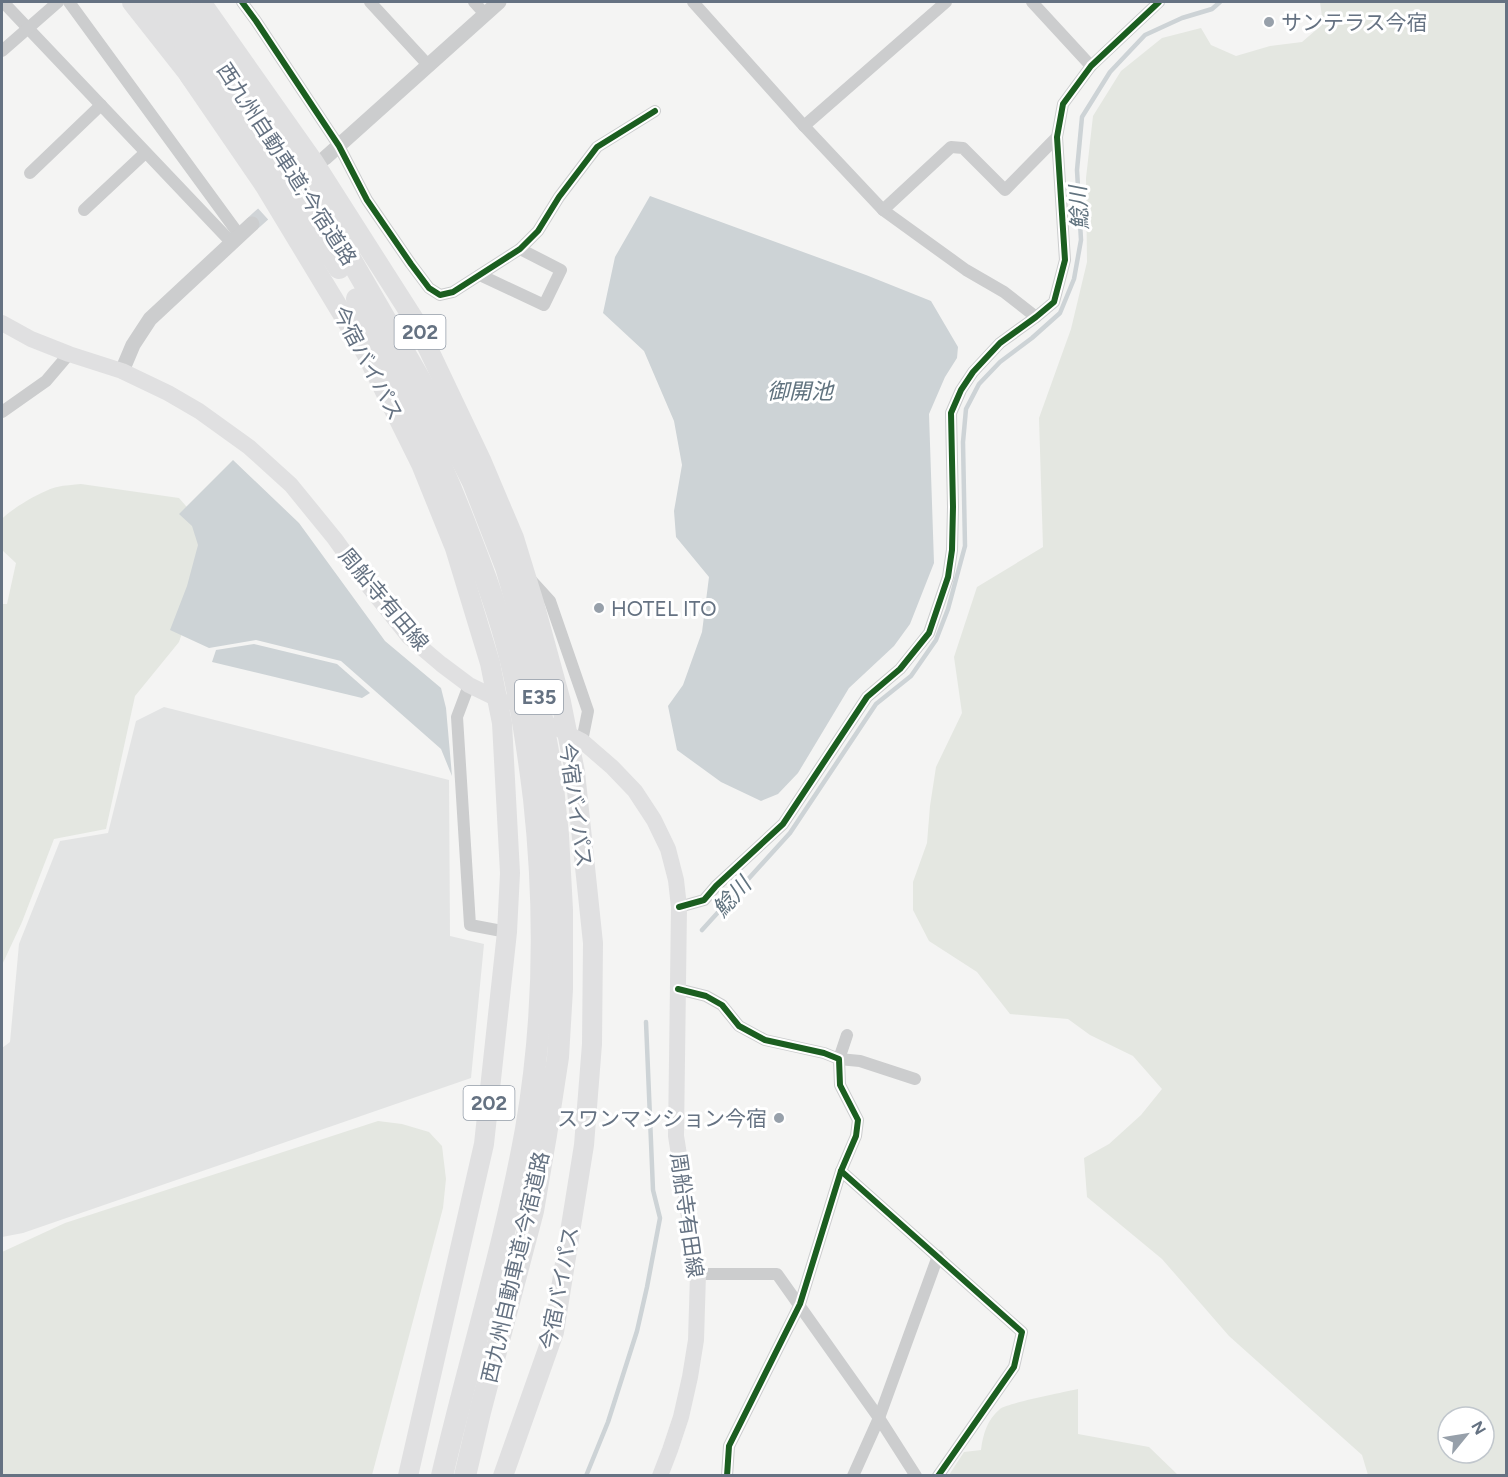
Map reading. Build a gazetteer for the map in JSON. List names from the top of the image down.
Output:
{
  "streets": {
    "highway": [
      "西九州自動車道;今宿道路",
      "202",
      "今宿バイパス",
      "E35"
    ],
    "main road": ["周船寺有田線"]
  },
  "water": ["鯰川", "御開池"],
  "places": ["サンテラス今宿", "HOTEL ITO", "スワンマンション今宿"],
  "north": "top right"
}
